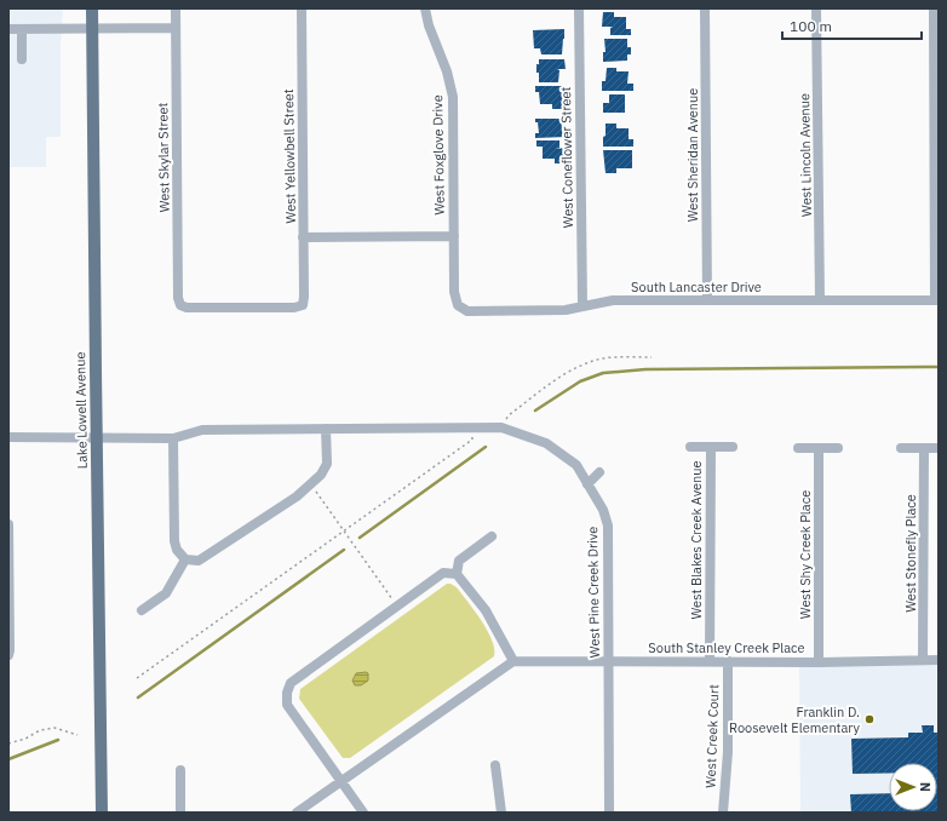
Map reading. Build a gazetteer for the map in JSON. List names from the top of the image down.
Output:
{
  "streets": {
    "main road": ["Lake Lowell Avenue"],
    "street": [
      "West Foxglove Drive",
      "West Sheridan Avenue",
      "West Lincoln Avenue",
      "West Yellowbell Street",
      "West Skylar Street",
      "West Coneflower Street",
      "South Lancaster Drive",
      "West Blakes Creek Avenue",
      "West Stonefly Place",
      "West Shy Creek Place",
      "West Pine Creek Drive",
      "South Stanley Creek Place",
      "West Creek Court"
    ]
  },
  "crossings": [
    ["West Foxglove Drive", "South Lancaster Drive"],
    ["West Sheridan Avenue", "South Lancaster Drive"],
    ["West Lincoln Avenue", "South Lancaster Drive"],
    ["West Yellowbell Street", "West Skylar Street"],
    ["West Coneflower Street", "South Lancaster Drive"],
    ["Lake Lowell Avenue", "West Pine Creek Drive"],
    ["West Blakes Creek Avenue", "South Stanley Creek Place"],
    ["West Stonefly Place", "South Stanley Creek Place"],
    ["West Shy Creek Place", "South Stanley Creek Place"],
    ["West Pine Creek Drive", "South Stanley Creek Place"],
    ["South Stanley Creek Place", "West Creek Court"]
  ],
  "places": ["Franklin D. Roosevelt Elementary"],
  "scale_bar": "100 m",
  "north": "right"
}
